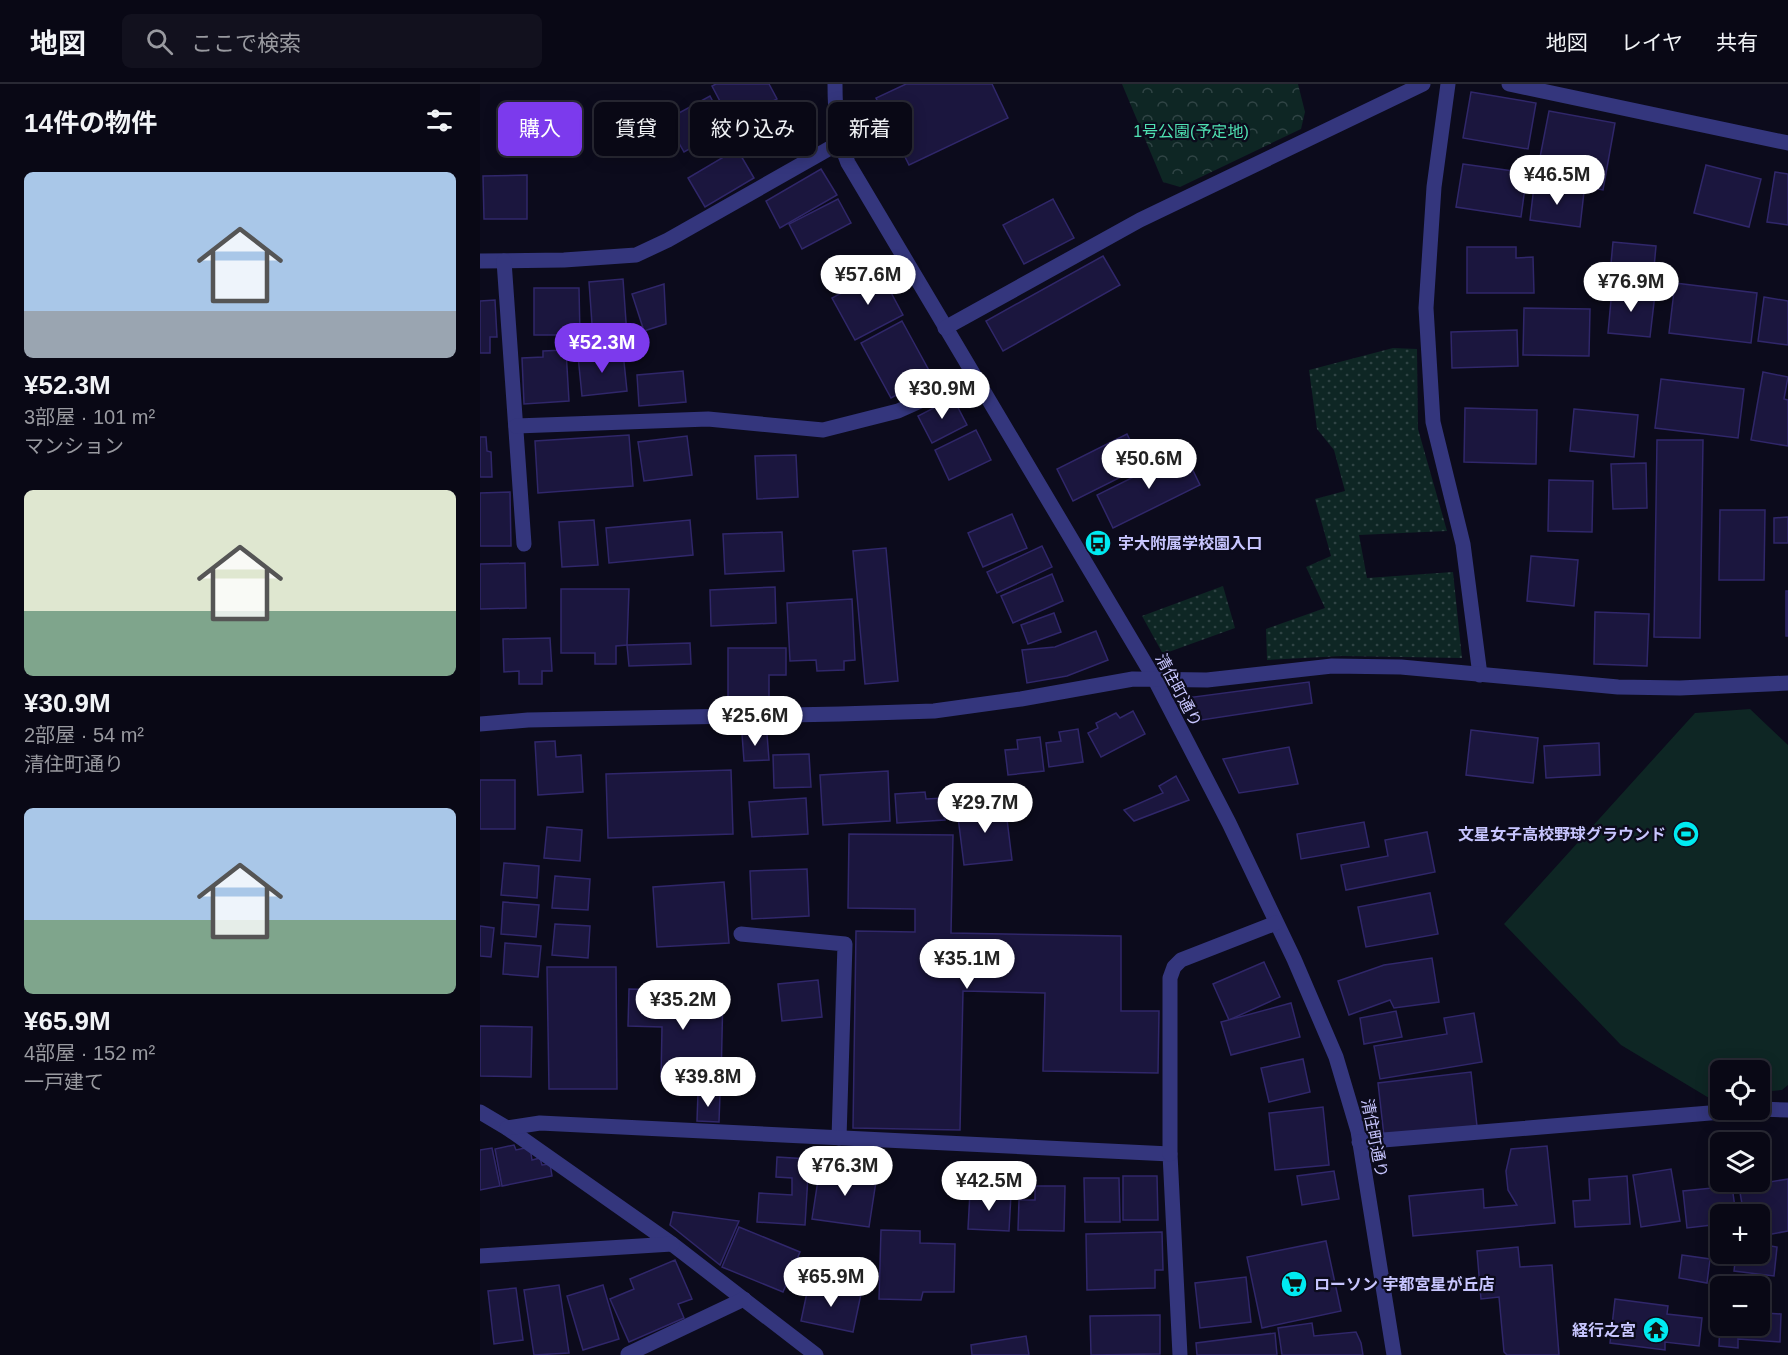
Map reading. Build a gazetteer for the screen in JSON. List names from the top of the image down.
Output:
{
  "streets": {
    "street": ["清住町通り"]
  },
  "parks": ["1号公園(予定地)"],
  "places": {
    "bus stop": ["宇大附属学校園入口"],
    "sports": ["文星女子高校野球グラウンド"],
    "supermarket": ["ローソン 宇都宮星が丘店"],
    "temple": ["経行之宮"]
  },
  "page": {
    "header": "地図",
    "search": "ここで検索",
    "nav": ["地図", "レイヤ", "共有"],
    "heading": "14件の物件",
    "chip": [
      "購入",
      "賃貸",
      "絞り込み",
      "新着"
    ],
    "price": [
      "¥46.5M",
      "¥57.6M",
      "¥76.9M",
      "¥52.3M",
      "¥30.9M",
      "¥50.6M",
      "¥25.6M",
      "¥29.7M",
      "¥35.1M",
      "¥35.2M",
      "¥39.8M",
      "¥76.3M",
      "¥42.5M",
      "¥65.9M"
    ],
    "list": [
      {
        "name": "¥52.3M",
        "note": "3部屋 · 101 m² · マンション"
      },
      {
        "name": "¥30.9M",
        "note": "2部屋 · 54 m² · 清住町通り"
      },
      {
        "name": "¥65.9M",
        "note": "4部屋 · 152 m² · 一戸建て"
      }
    ],
    "map_buttons": ["+", "−"]
  }
}
